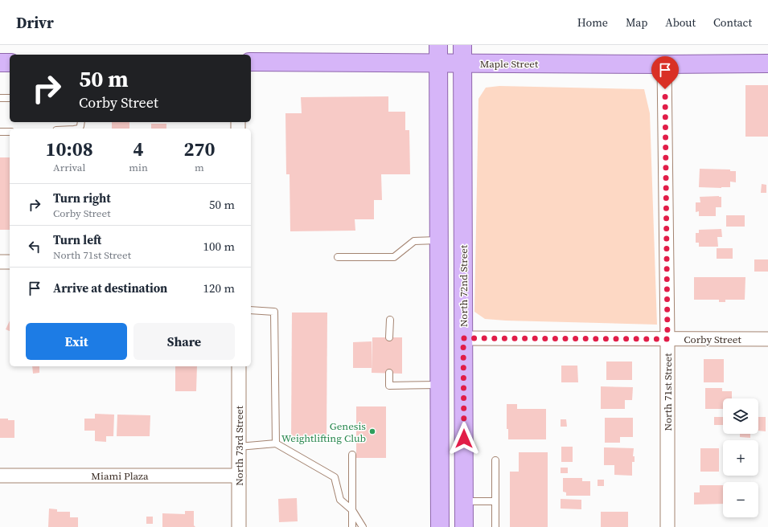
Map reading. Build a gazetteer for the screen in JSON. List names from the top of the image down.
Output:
{
  "streets": {
    "main road": ["Maple Street", "North 72nd Street"],
    "street": [
      "Corby Street",
      "North 71st Street",
      "North 73rd Street",
      "Miami Plaza"
    ]
  },
  "crossings": [
    ["Maple Street", "North 72nd Street"],
    ["Maple Street", "North 71st Street"],
    ["North 72nd Street", "Corby Street"],
    ["Corby Street", "North 71st Street"],
    ["North 73rd Street", "Miami Plaza"]
  ],
  "places": ["Genesis Weightlifting Club"],
  "page": {
    "header": "Drivr",
    "nav": [
      "Home",
      "Map",
      "About",
      "Contact"
    ],
    "turn": ["50 m", "Corby Street"],
    "eta": [
      "10:08",
      "Arrival",
      "4",
      "min",
      "270",
      "m"
    ],
    "list": [
      {
        "name": "Turn right",
        "note": "Corby Street",
        "value": "50 m"
      },
      {
        "name": "Turn left",
        "note": "North 71st Street",
        "value": "100 m"
      },
      {
        "name": "Arrive at destination",
        "value": "120 m"
      }
    ],
    "buttons": ["Exit", "Share"],
    "map_buttons": ["+", "−"]
  }
}
